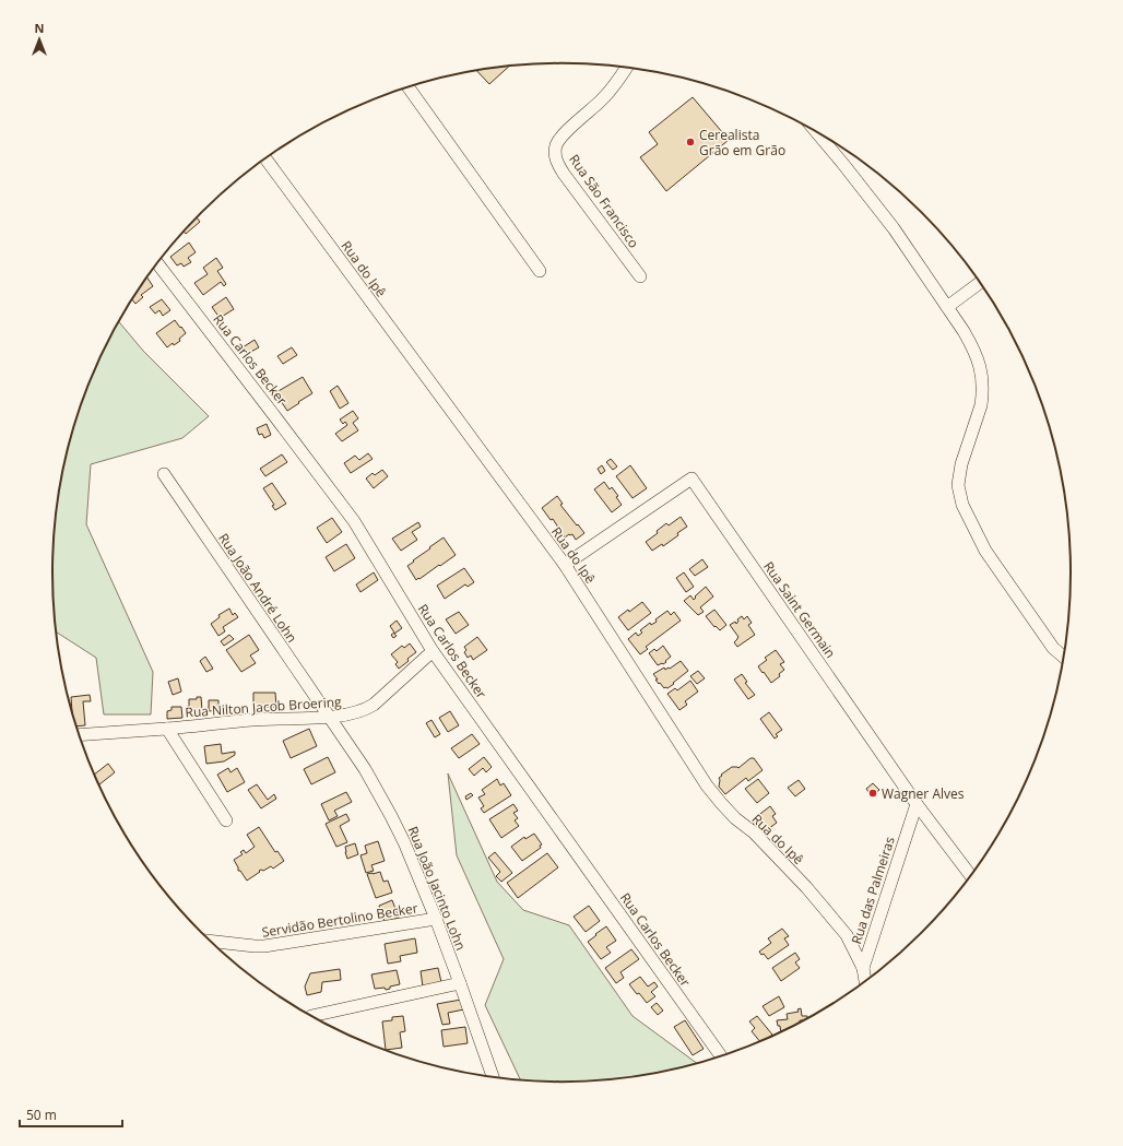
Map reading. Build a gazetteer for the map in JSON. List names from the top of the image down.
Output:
{
  "streets": {
    "street": [
      "Rua São Francisco",
      "Rua do Ipê",
      "Rua Carlos Becker",
      "Rua João André Lohn",
      "Rua Saint Germain",
      "Rua Nilton Jacob Broering",
      "Rua João Jacinto Lohn",
      "Rua das Palmeiras",
      "Servidão Bertolino Becker"
    ]
  },
  "crossings": [
    ["Rua do Ipê", "Rua Saint Germain"],
    ["Rua do Ipê", "Rua das Palmeiras"],
    ["Rua Carlos Becker", "Rua Nilton Jacob Broering"],
    ["Rua João André Lohn", "Rua Nilton Jacob Broering"],
    ["Rua João André Lohn", "Rua João Jacinto Lohn"],
    ["Rua Saint Germain", "Rua das Palmeiras"],
    ["Rua Nilton Jacob Broering", "Rua João Jacinto Lohn"],
    ["Rua João Jacinto Lohn", "Servidão Bertolino Becker"]
  ],
  "places": ["Cerealista Grão em Grão", "Wagner Alves"],
  "scale_bar": "50 m",
  "north": "top"
}
